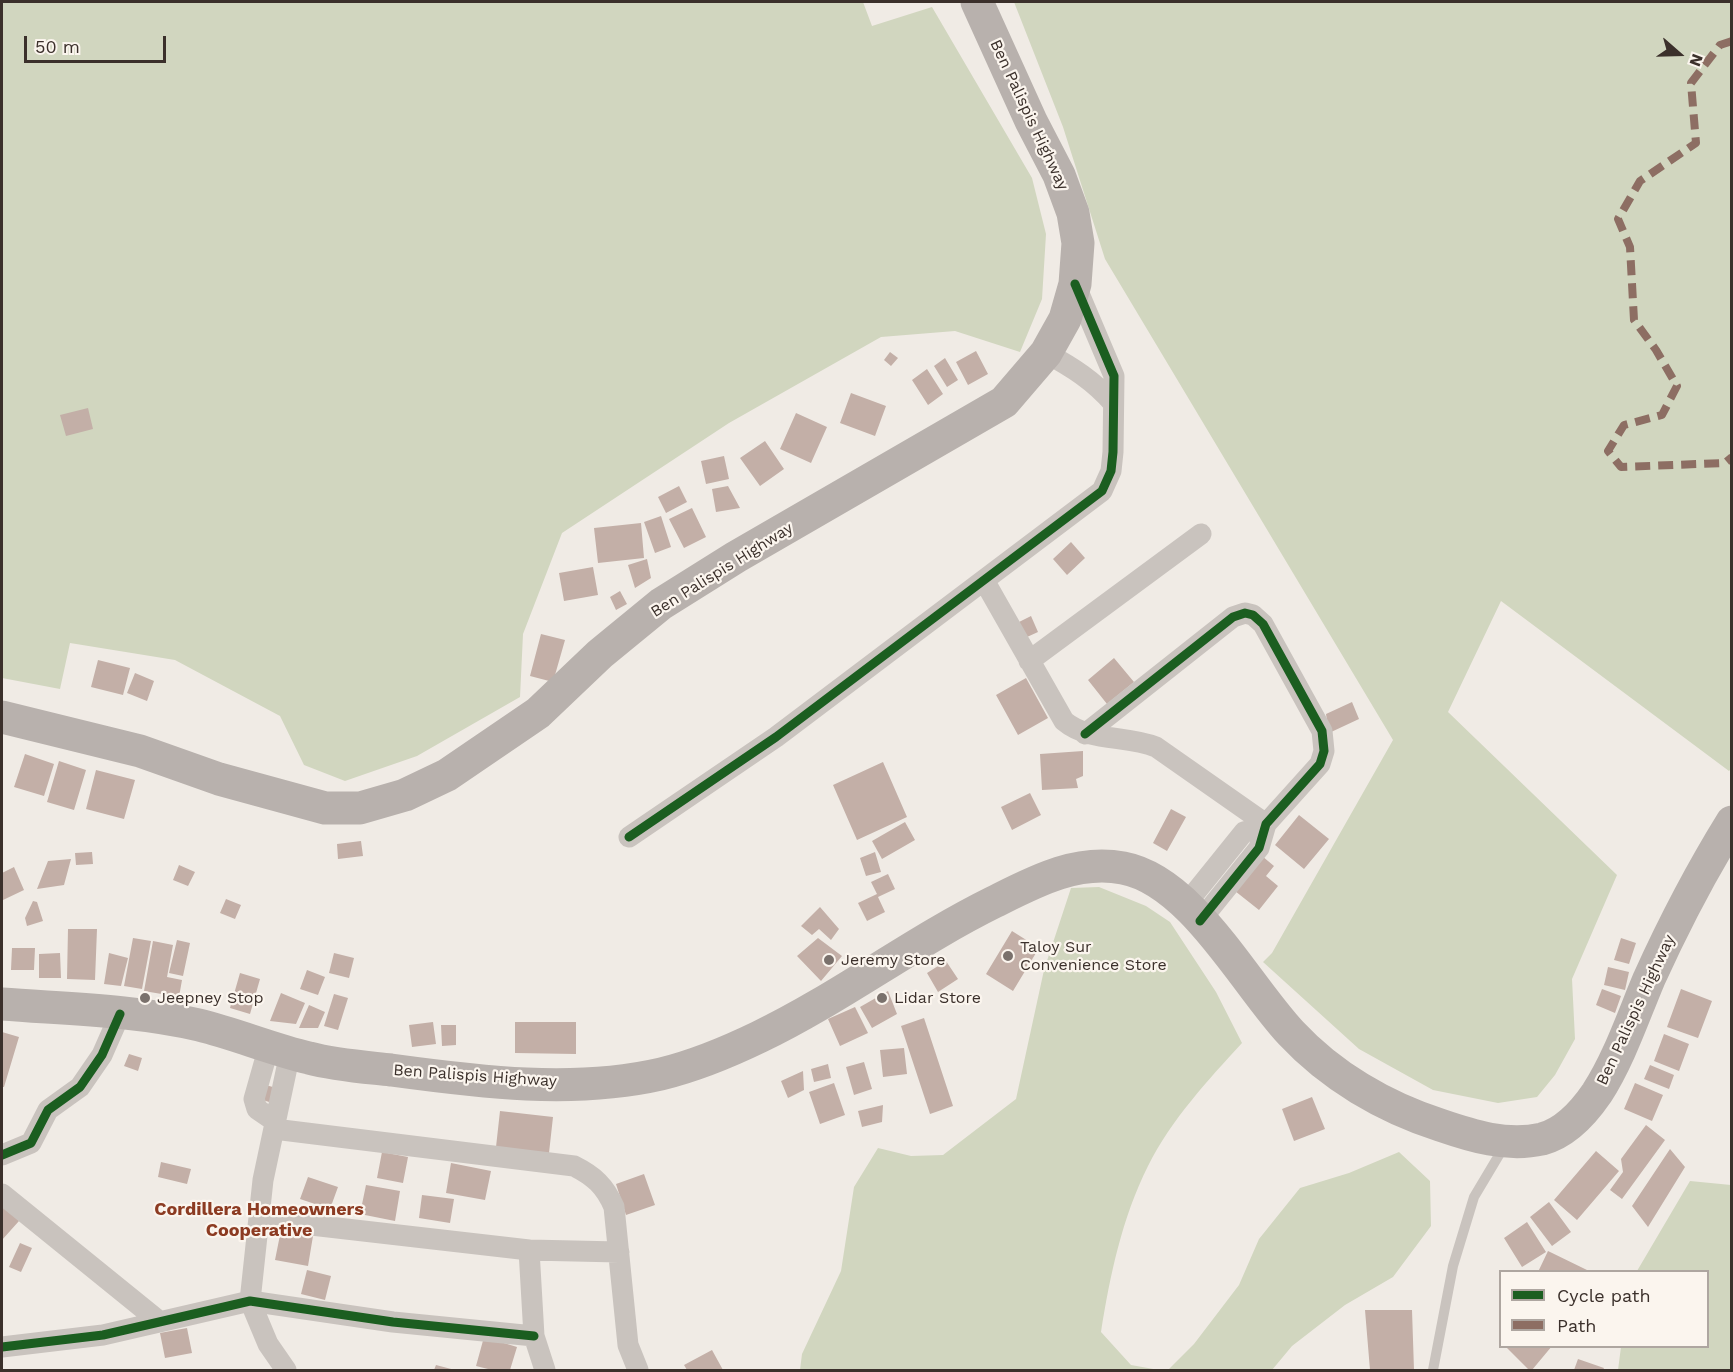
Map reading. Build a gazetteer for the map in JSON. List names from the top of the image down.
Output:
{
  "streets": {
    "main road": ["Ben Palispis Highway"]
  },
  "districts": ["Cordillera Homeowners Cooperative"],
  "places": [
    "Taloy Sur Convenience Store",
    "Jeremy Store",
    "Jeepney Stop",
    "Lidar Store"
  ],
  "legend": ["Cycle path", "Path"],
  "scale_bar": "50 m",
  "north": "right"
}
